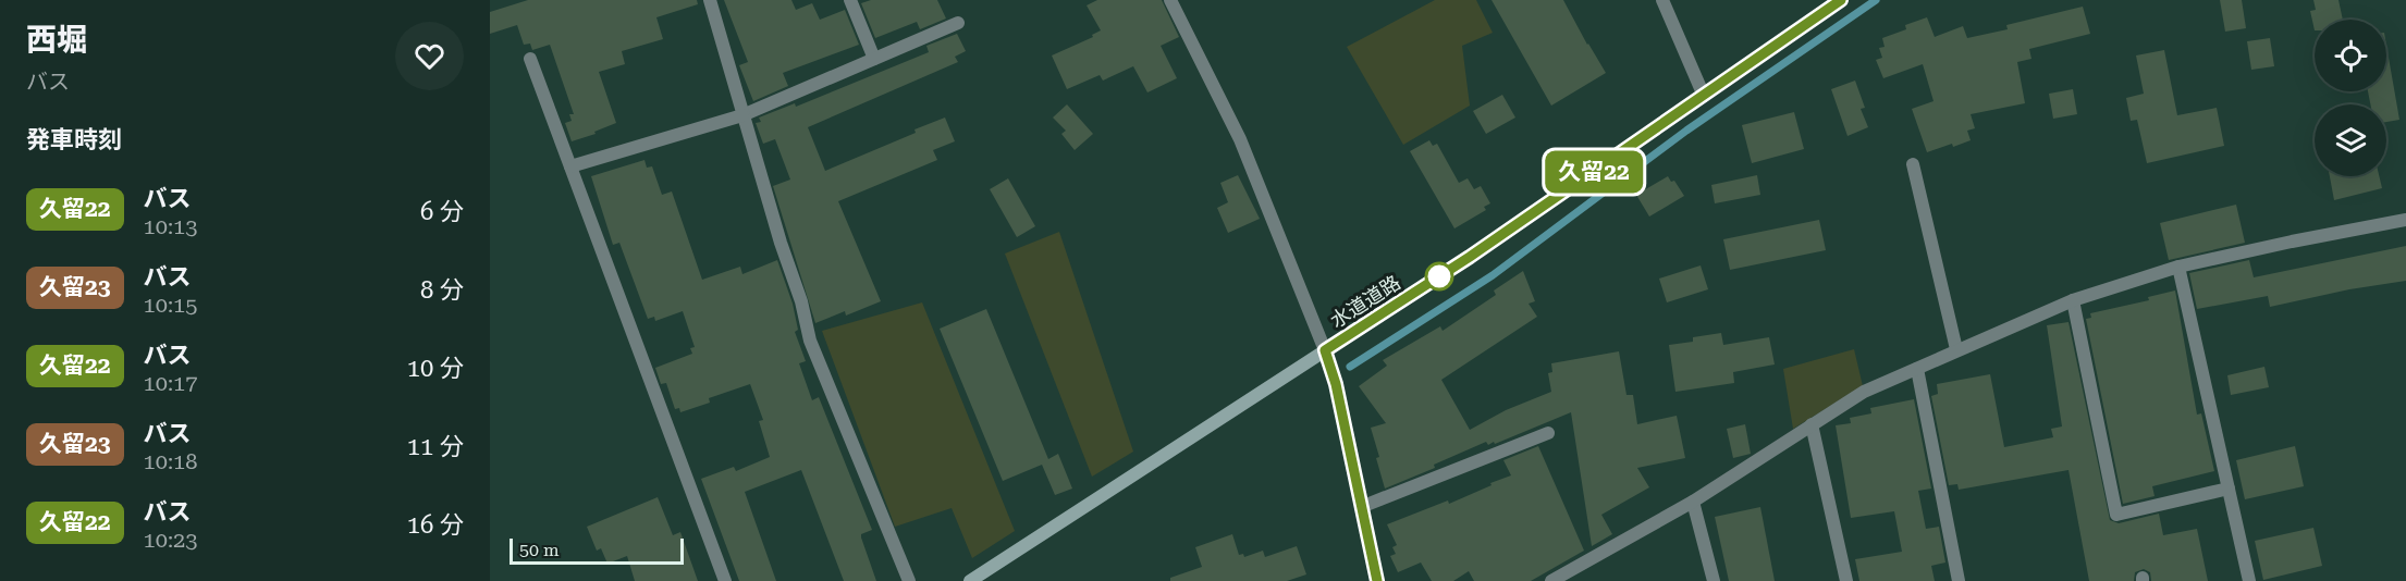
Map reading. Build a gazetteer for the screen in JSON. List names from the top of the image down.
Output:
{
  "streets": {
    "street": ["水道道路"]
  },
  "lines": ["bus line 久留22"],
  "scale_bar": "50 m",
  "page": {
    "heading": [
      ["西堀", "バス"],
      "発車時刻"
    ],
    "on_map": "久留22",
    "list": [
      {
        "mark": "久留22",
        "name": "バス",
        "note": "10:13",
        "value": "6 分"
      },
      {
        "mark": "久留23",
        "name": "バス",
        "note": "10:15",
        "value": "8 分"
      },
      {
        "mark": "久留22",
        "name": "バス",
        "note": "10:17",
        "value": "10 分"
      },
      {
        "mark": "久留23",
        "name": "バス",
        "note": "10:18",
        "value": "11 分"
      },
      {
        "mark": "久留22",
        "name": "バス",
        "note": "10:23",
        "value": "16 分"
      }
    ],
    "scale": "50 m"
  }
}
